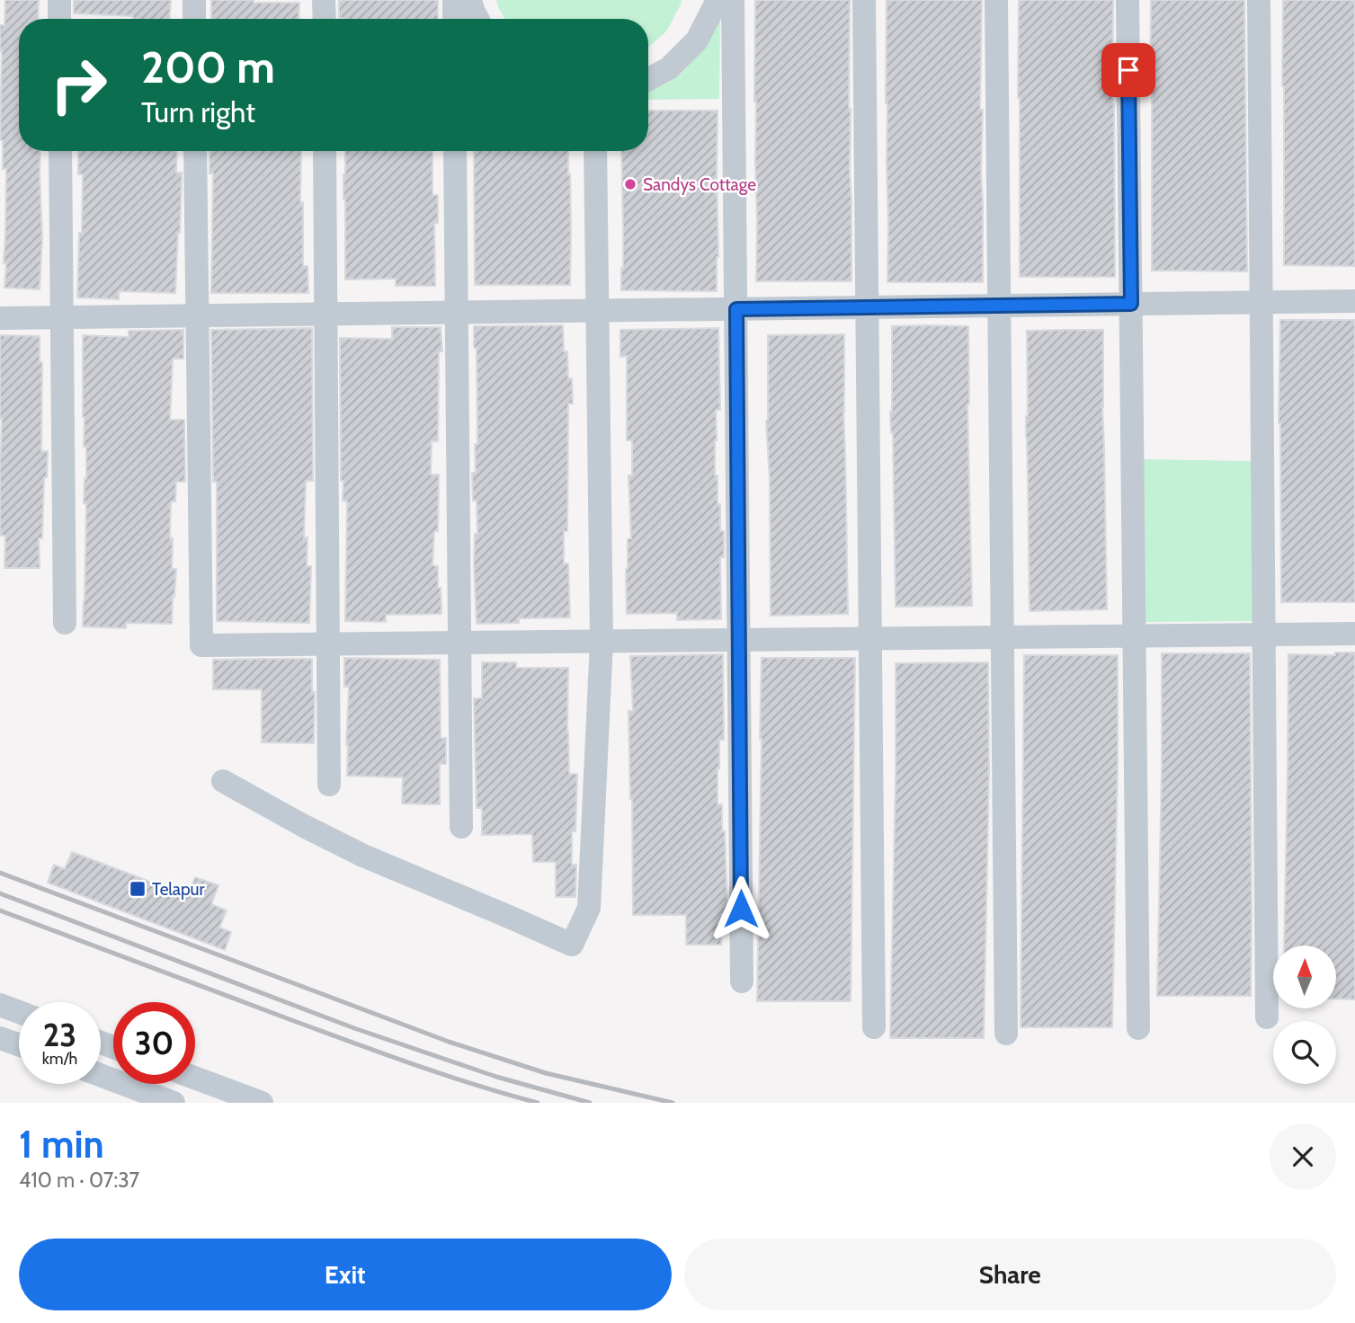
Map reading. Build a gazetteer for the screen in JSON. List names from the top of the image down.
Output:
{
  "places": {
    "other": ["Sandys Cottage"],
    "transit": ["Telapur"]
  },
  "north": "top",
  "page": {
    "turn": ["200 m", "Turn right"],
    "speed": "23 km/h",
    "limit": "30",
    "heading": ["1 min", "410 m · 07:37"],
    "buttons": ["Exit", "Share"]
  }
}
